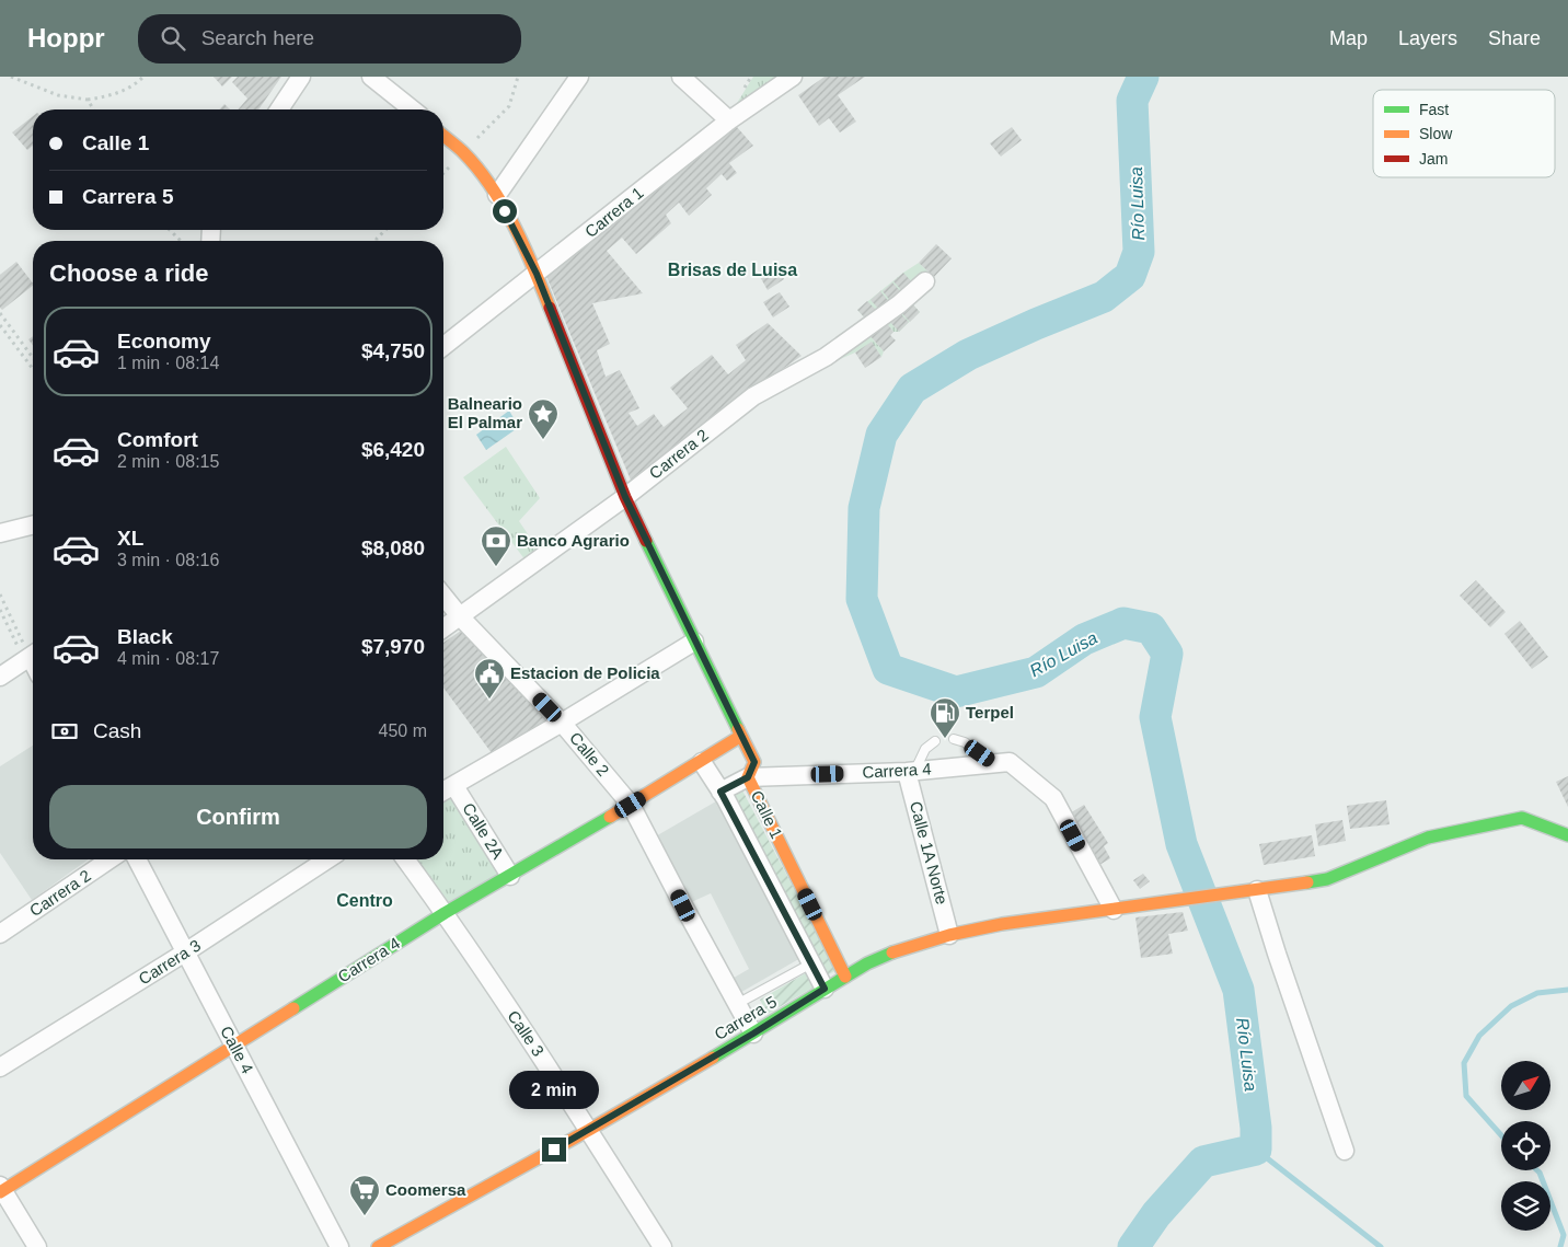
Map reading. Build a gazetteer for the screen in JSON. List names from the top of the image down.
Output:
{
  "streets": {
    "street": [
      "Carrera 1",
      "Carrera 2",
      "Calle 2",
      "Carrera 4",
      "Calle 1",
      "Calle 2A",
      "Calle 1A Norte",
      "Carrera 3",
      "Carrera 5",
      "Calle 3",
      "Calle 4"
    ]
  },
  "crossings": [
    ["Carrera 1", "Calle 1"],
    ["Carrera 2", "Calle 2"],
    ["Carrera 2", "Calle 1"],
    ["Calle 2", "Carrera 4"],
    ["Calle 2", "Carrera 5"],
    ["Carrera 4", "Calle 1"],
    ["Carrera 4", "Calle 2A"],
    ["Carrera 4", "Calle 1A Norte"],
    ["Carrera 4", "Calle 3"],
    ["Carrera 4", "Calle 4"],
    ["Calle 1", "Carrera 5"],
    ["Calle 1A Norte", "Carrera 5"],
    ["Carrera 3", "Calle 4"],
    ["Carrera 5", "Calle 3"]
  ],
  "districts": ["Brisas de Luisa", "Centro"],
  "water": ["Río Luisa"],
  "places": {
    "place": ["Balneario El Palmar"],
    "bank": ["Banco Agrario"],
    "public building": ["Estacion de Policia"],
    "fuel station": ["Terpel"],
    "supermarket": ["Coomersa"]
  },
  "legend": ["Fast", "Slow", "Jam"],
  "north": "top right",
  "page": {
    "header": "Hoppr",
    "search": "Search here",
    "nav": ["Map", "Layers", "Share"],
    "banner": ["Calle 1", "Carrera 5"],
    "heading": "Choose a ride",
    "list": [
      {
        "name": "Economy",
        "note": "1 min · 08:14",
        "value": "$4,750"
      },
      {
        "name": "Comfort",
        "note": "2 min · 08:15",
        "value": "$6,420"
      },
      {
        "name": "XL",
        "note": "3 min · 08:16",
        "value": "$8,080"
      },
      {
        "name": "Black",
        "note": "4 min · 08:17",
        "value": "$7,970"
      }
    ],
    "pay": ["Cash", "450 m"],
    "buttons": "Confirm",
    "bubble": "2 min"
  }
}
